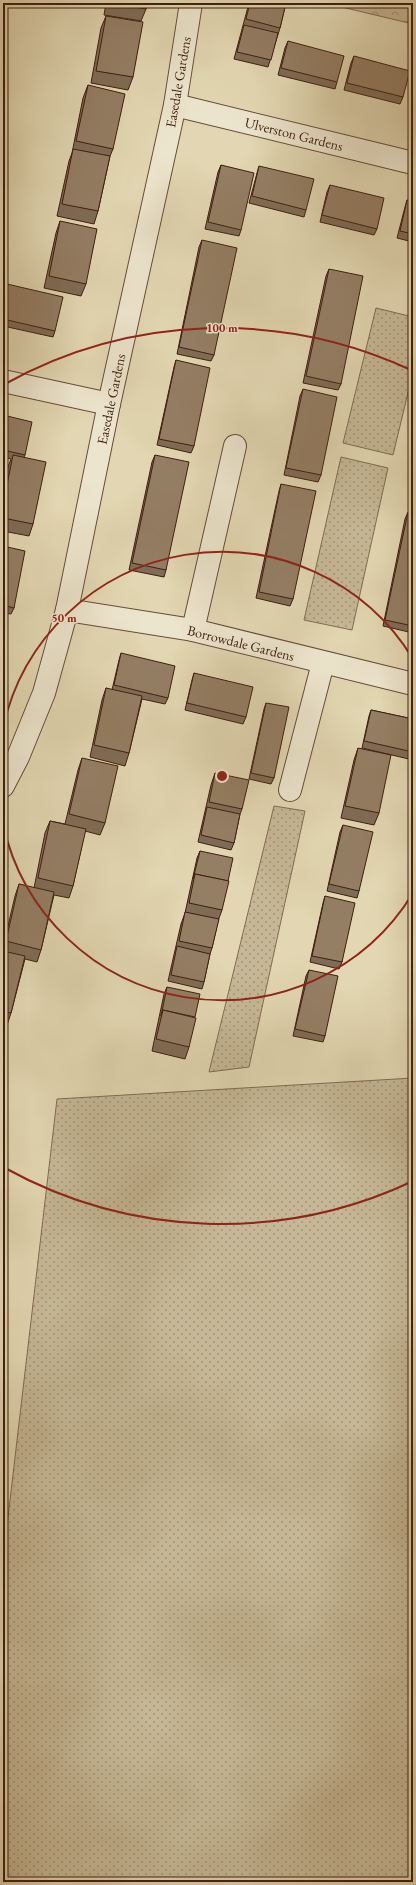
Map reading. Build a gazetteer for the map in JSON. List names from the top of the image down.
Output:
{
  "streets": {
    "street": ["Easedale Gardens", "Ulverston Gardens", "Borrowdale Gardens"]
  },
  "crossings": [
    ["Easedale Gardens", "Ulverston Gardens"],
    ["Easedale Gardens", "Borrowdale Gardens"]
  ],
  "rings": ["100 m", "50 m"]
}
